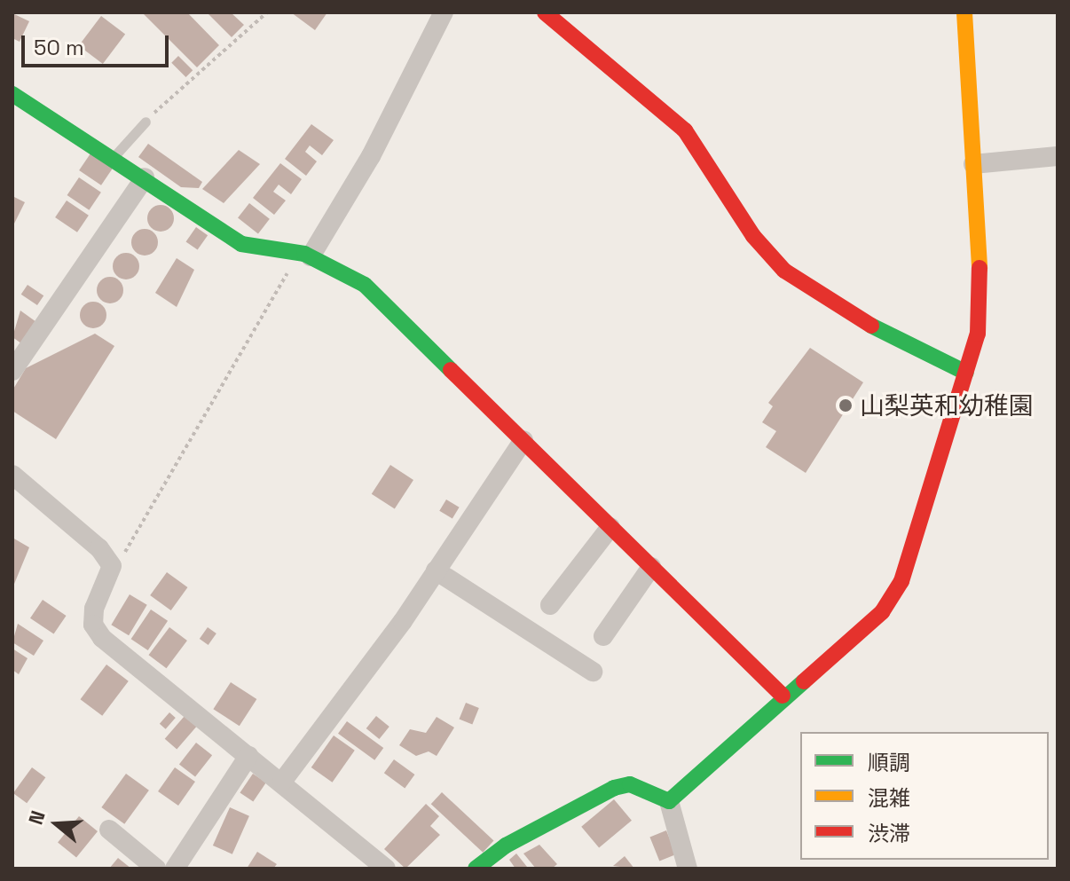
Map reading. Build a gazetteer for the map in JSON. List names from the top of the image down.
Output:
{
  "places": ["山梨英和幼稚園"],
  "legend": ["順調", "混雑", "渋滞"],
  "scale_bar": "50 m",
  "north": "left"
}
